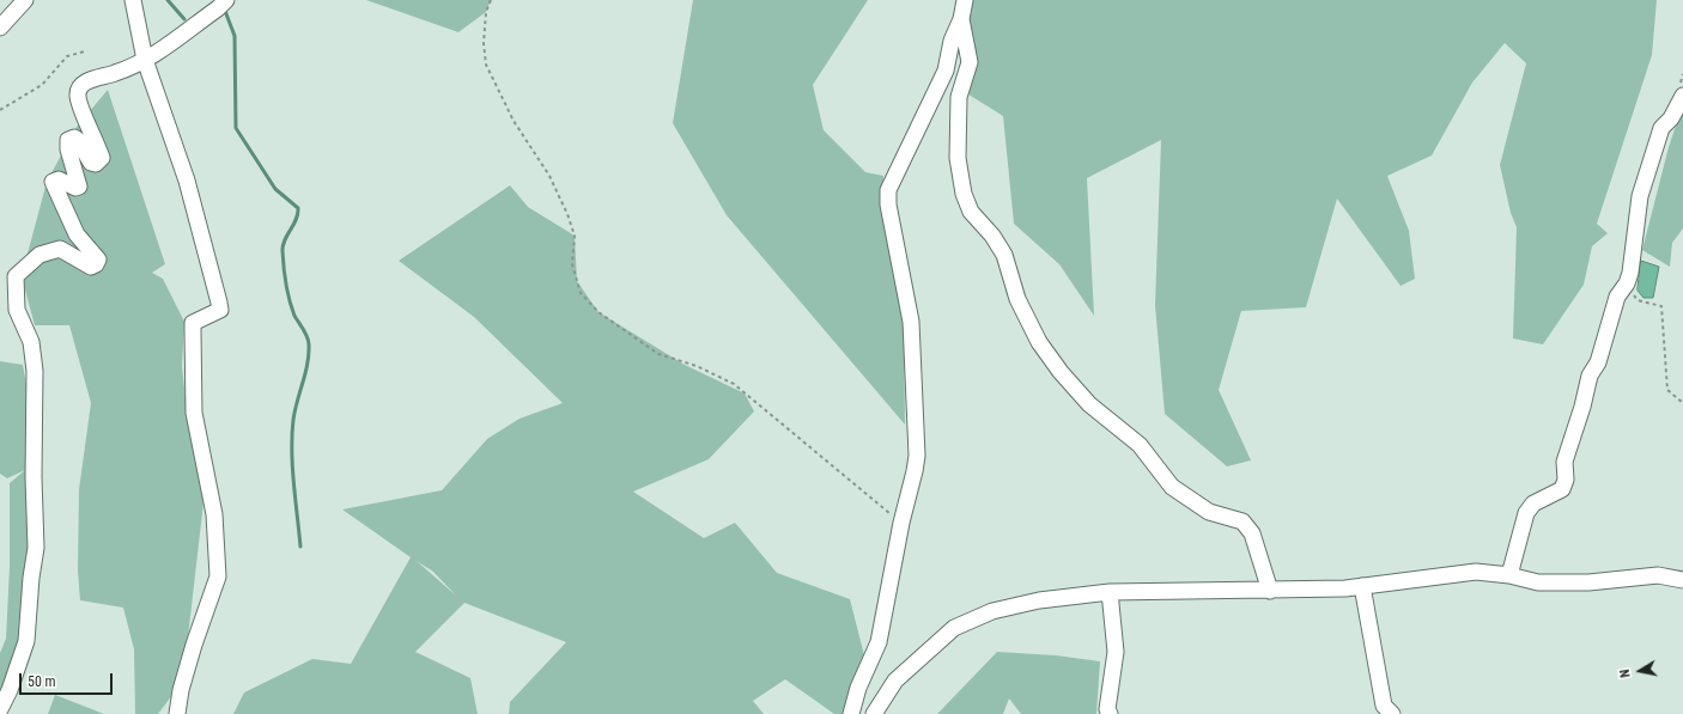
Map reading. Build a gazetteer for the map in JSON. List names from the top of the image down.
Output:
{
  "scale_bar": "50 m",
  "north": "left"
}
